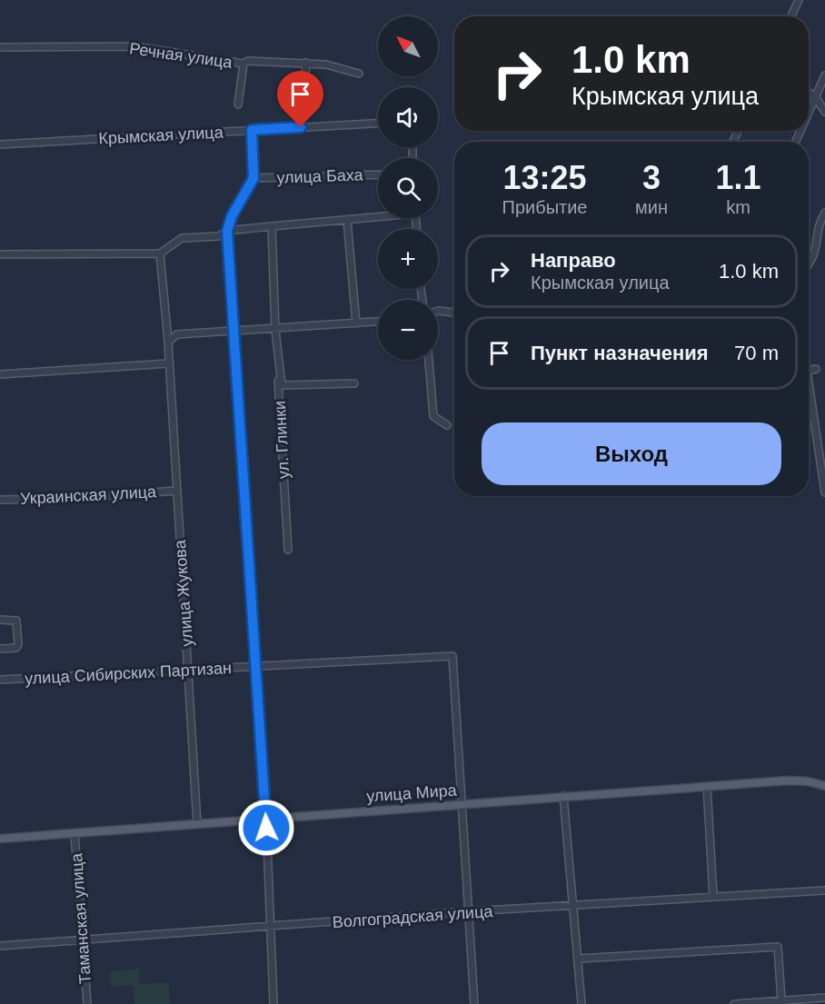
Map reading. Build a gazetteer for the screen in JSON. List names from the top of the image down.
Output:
{
  "streets": {
    "main road": ["улица Мира"],
    "street": [
      "Речная улица",
      "Крымская улица",
      "улица Баха",
      "ул. Глинки",
      "Украинская улица",
      "улица Жукова",
      "улица Сибирских Партизан",
      "Волгоградская улица",
      "Таманская улица"
    ]
  },
  "crossings": [
    ["Украинская улица", "улица Жукова"],
    ["улица Жукова", "улица Сибирских Партизан"],
    ["улица Жукова", "улица Мира"],
    ["улица Сибирских Партизан", "улица Мира"],
    ["улица Мира", "Таманская улица"],
    ["Волгоградская улица", "Таманская улица"]
  ],
  "north": "top left",
  "page": {
    "map_buttons": ["+", "−"],
    "turn": ["1.0 km", "Крымская улица"],
    "eta": [
      "13:25",
      "Прибытие",
      "3",
      "мин",
      "1.1",
      "km"
    ],
    "list": [
      {
        "name": "Направо",
        "note": "Крымская улица",
        "value": "1.0 km"
      },
      {
        "name": "Пункт назначения",
        "value": "70 m"
      }
    ],
    "buttons": "Выход"
  }
}
